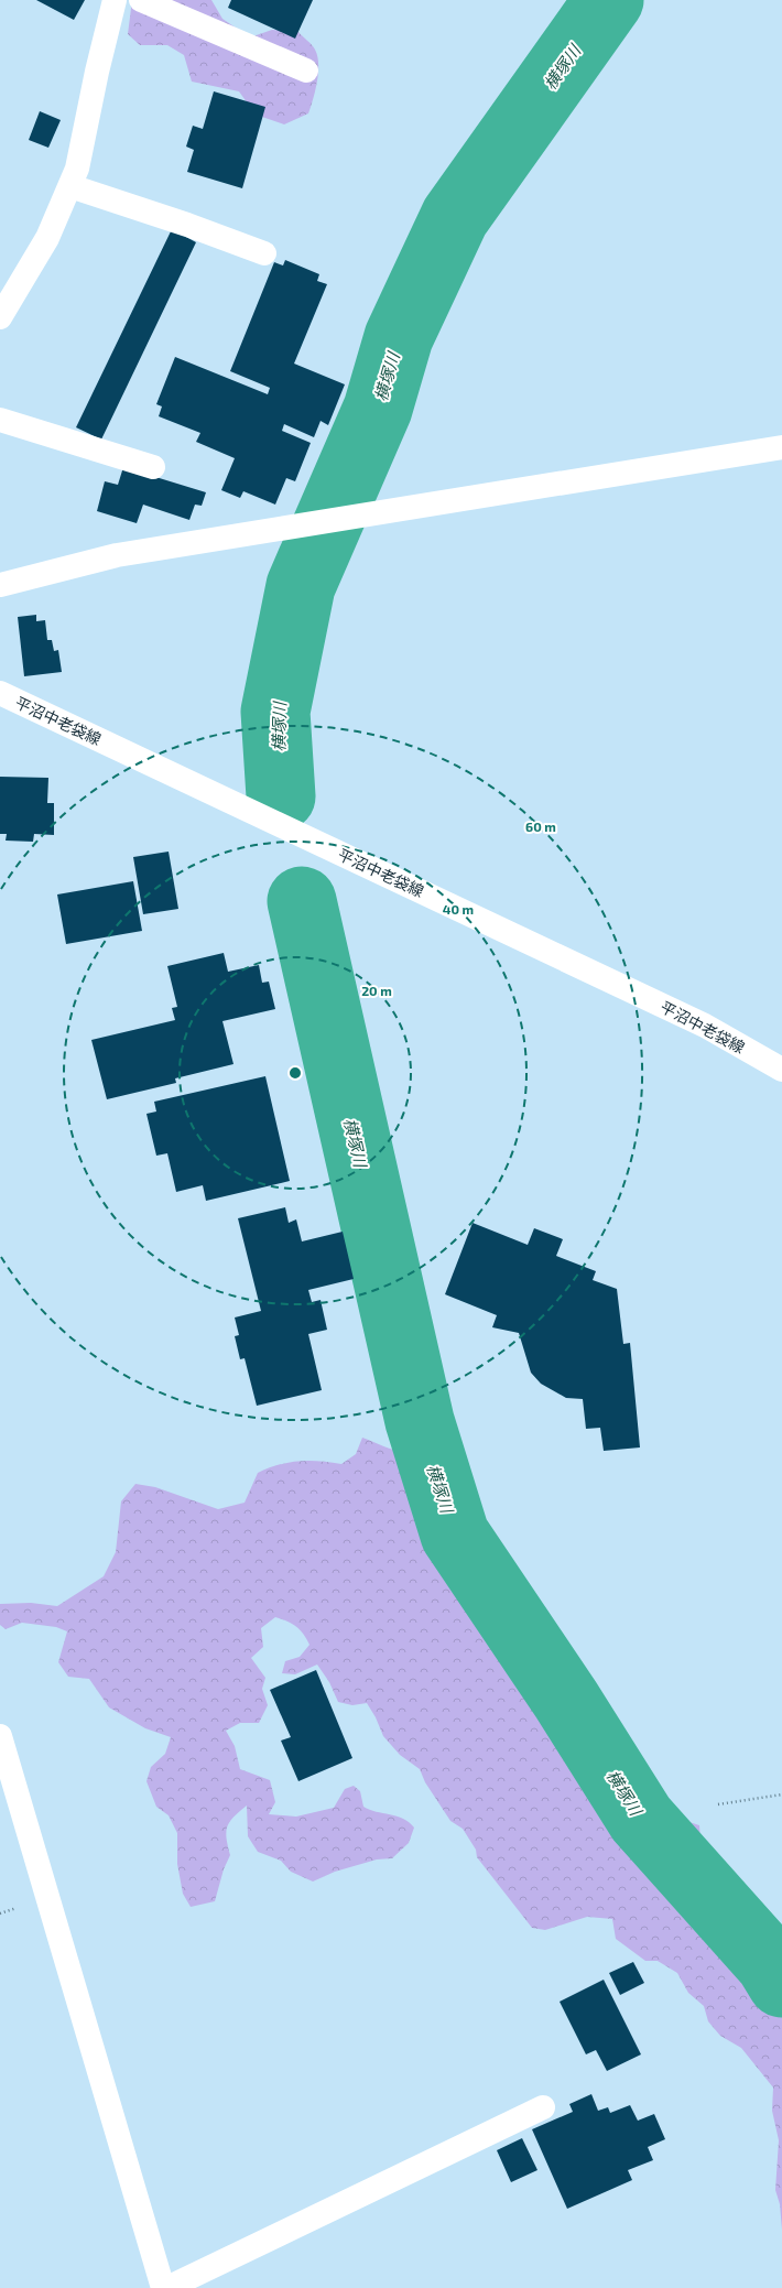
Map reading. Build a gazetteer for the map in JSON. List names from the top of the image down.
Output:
{
  "streets": {
    "street": ["平沼中老袋線"]
  },
  "water": ["横塚川"],
  "rings": ["60 m", "40 m", "20 m"]
}
